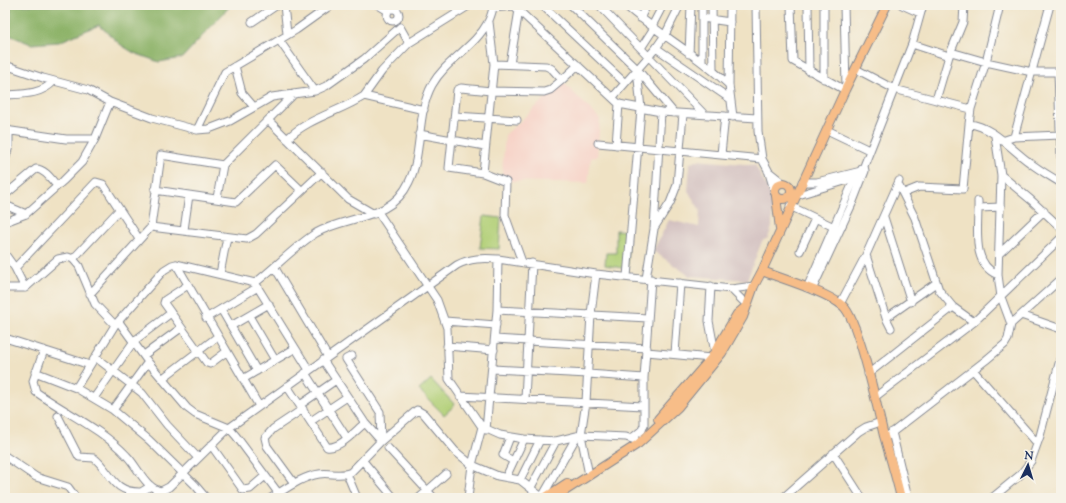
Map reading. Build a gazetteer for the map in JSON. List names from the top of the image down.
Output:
{
  "north": "top"
}
